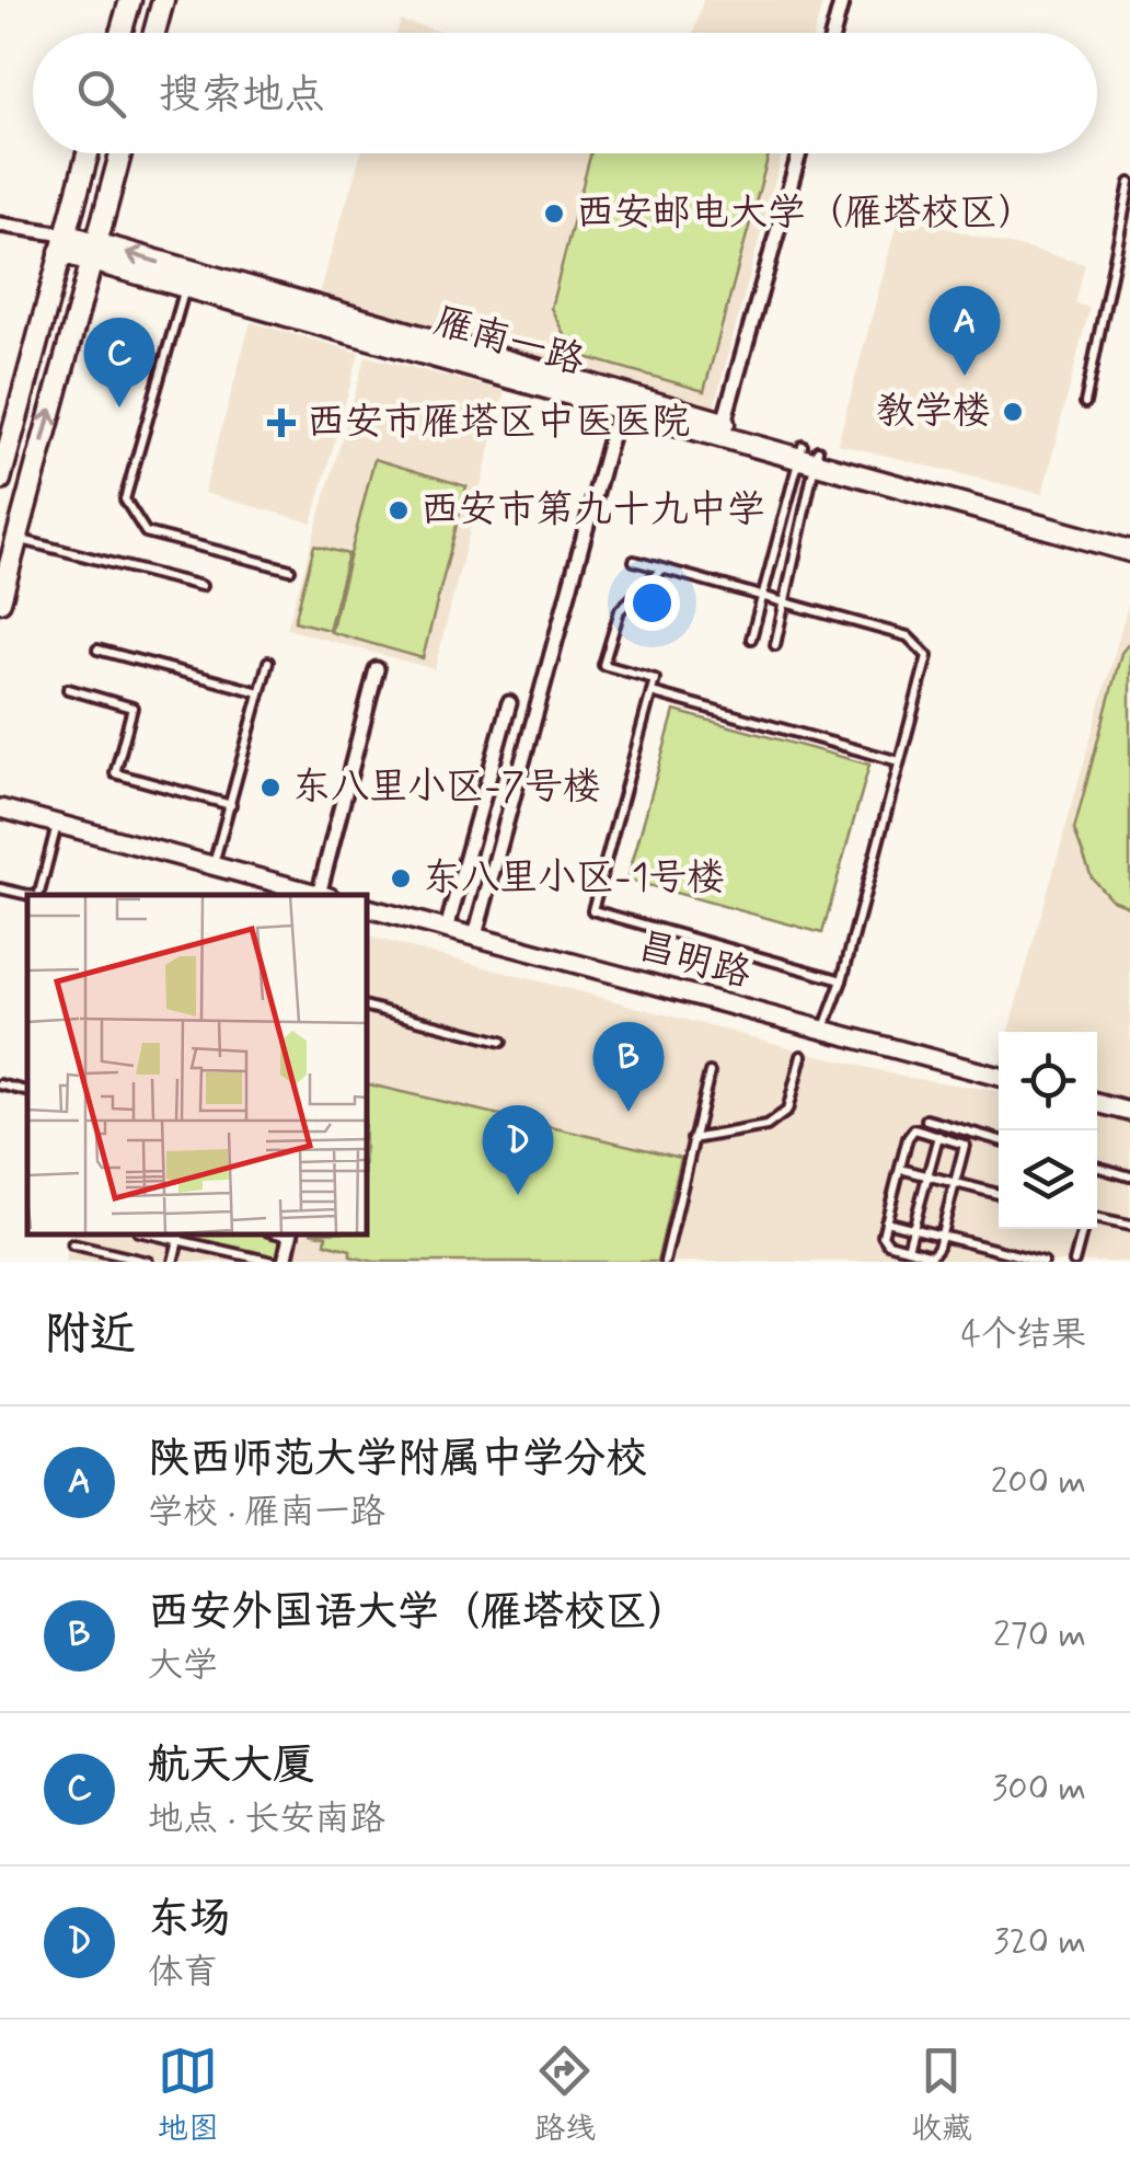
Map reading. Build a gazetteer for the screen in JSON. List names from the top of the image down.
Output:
{
  "streets": {
    "main road": ["雁南一路"],
    "street": ["昌明路"]
  },
  "places": {
    "other": [
      "西安邮电大学（雁塔校区）",
      "教学楼",
      "西安市第九十九中学",
      "东八里小区-7号楼",
      "东八里小区-1号楼"
    ],
    "health": ["西安市雁塔区中医医院"]
  },
  "page": {
    "search": "搜索地点",
    "pins": [
      "A",
      "C",
      "B",
      "D"
    ],
    "heading": ["附近", "4个结果"],
    "list": [
      {
        "mark": "A",
        "name": "陕西师范大学附属中学分校",
        "note": "学校 · 雁南一路",
        "value": "200 m"
      },
      {
        "mark": "B",
        "name": "西安外国语大学（雁塔校区）",
        "note": "大学",
        "value": "270 m"
      },
      {
        "mark": "C",
        "name": "航天大厦",
        "note": "地点 · 长安南路",
        "value": "300 m"
      },
      {
        "mark": "D",
        "name": "东场",
        "note": "体育",
        "value": "320 m"
      }
    ],
    "nav": ["地图", "路线", "收藏"]
  }
}
